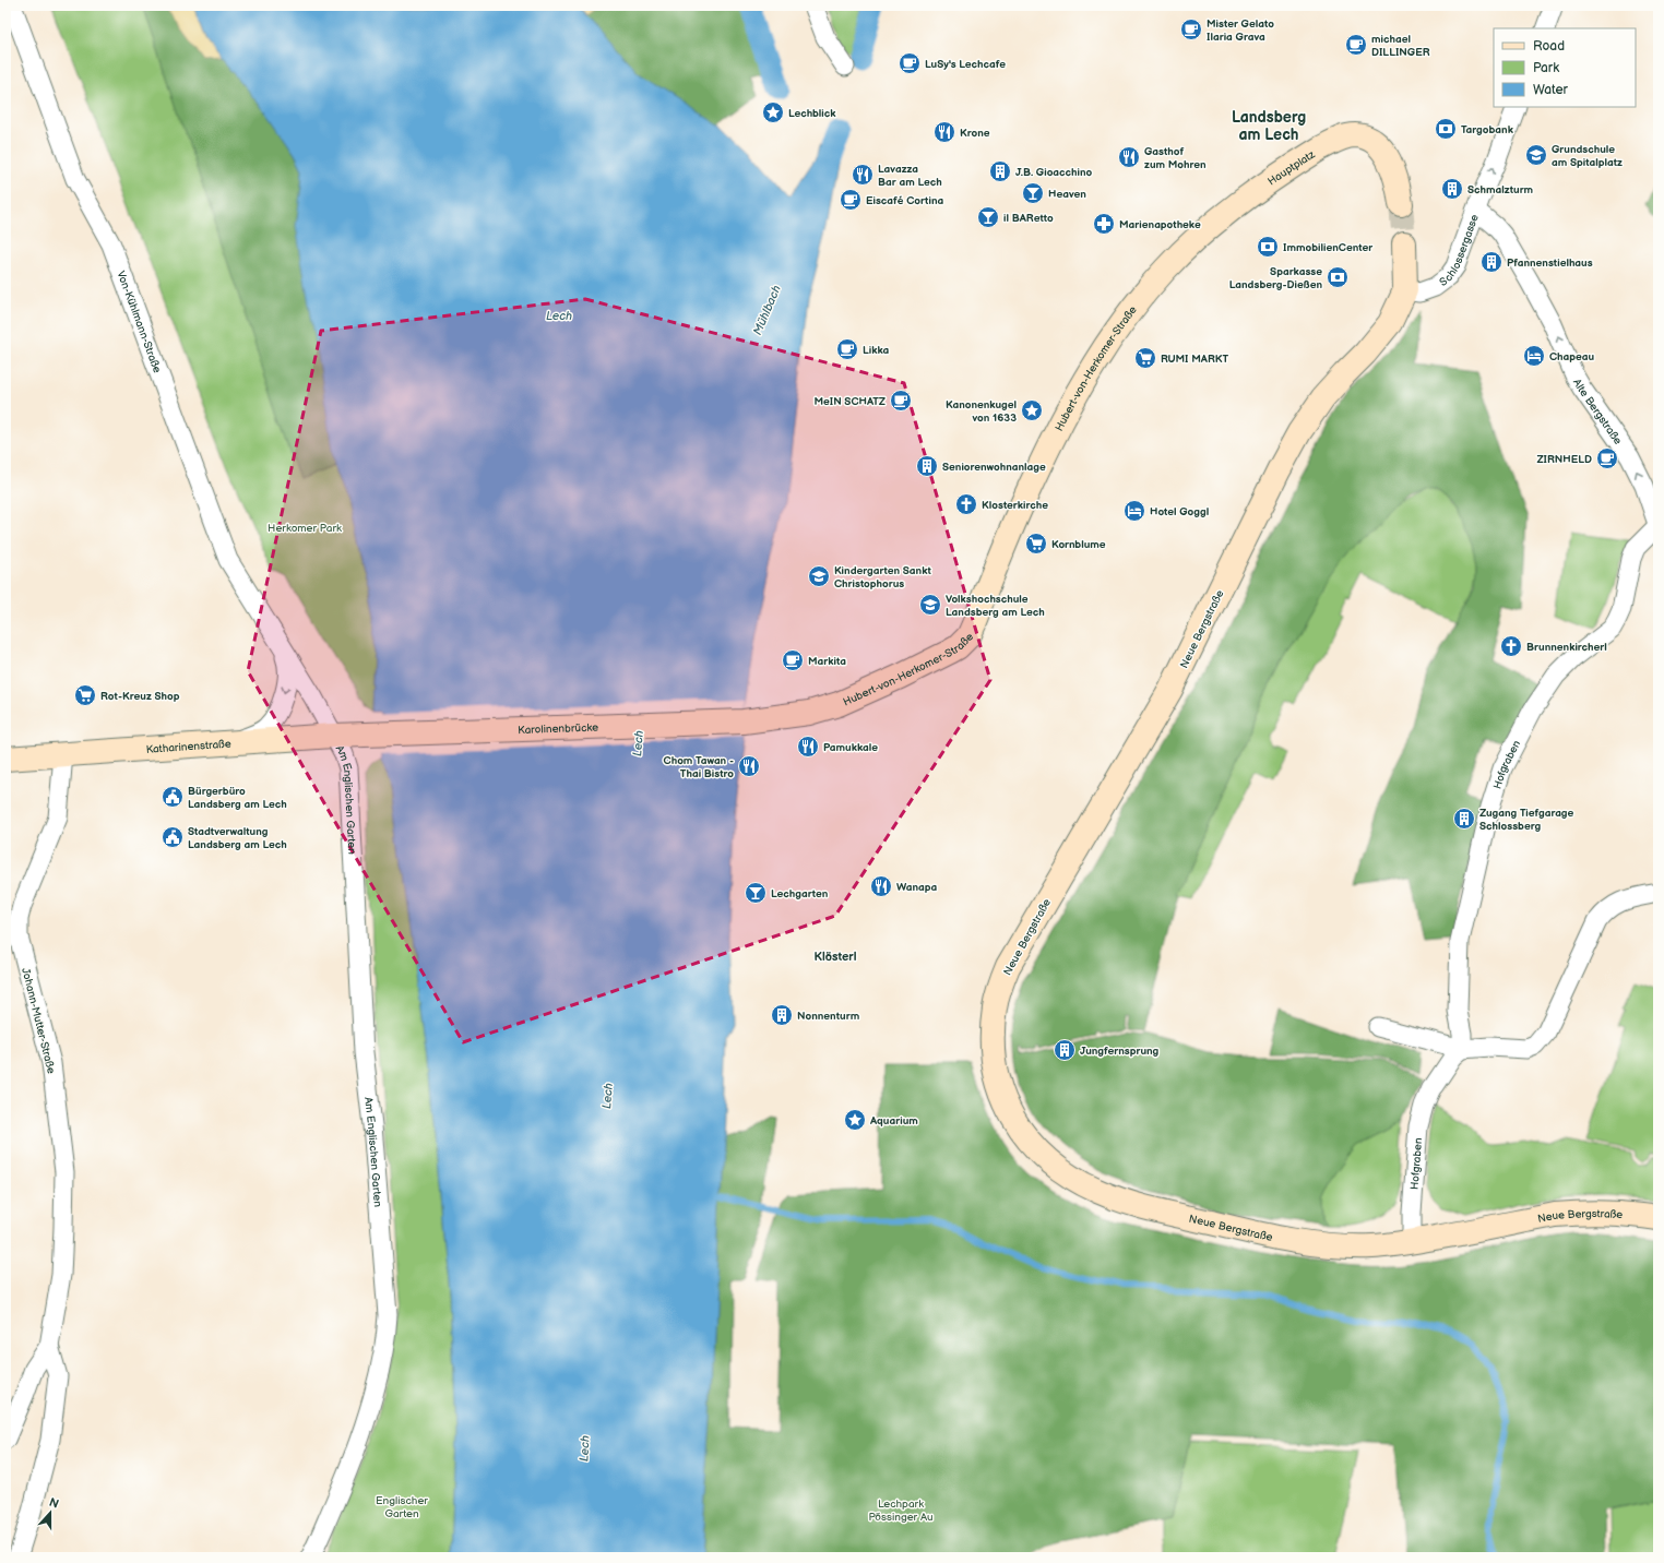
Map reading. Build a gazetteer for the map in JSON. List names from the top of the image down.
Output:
{
  "streets": {
    "main road": [
      "Hauptplatz",
      "Hubert-von-Herkomer-Straße",
      "Neue Bergstraße",
      "Karolinenbrücke",
      "Katharinenstraße"
    ],
    "street": [
      "Schlossergasse",
      "Von-Kühlmann-Straße",
      "Alte Bergstraße",
      "Hofgraben",
      "Am Englischen Garten",
      "Johann-Mutter-Straße"
    ]
  },
  "crossings": [
    ["Hauptplatz", "Hubert-von-Herkomer-Straße"],
    ["Schlossergasse", "Alte Bergstraße"],
    ["Schlossergasse", "Neue Bergstraße"],
    ["Von-Kühlmann-Straße", "Katharinenstraße"],
    ["Von-Kühlmann-Straße", "Am Englischen Garten"],
    ["Hubert-von-Herkomer-Straße", "Karolinenbrücke"],
    ["Alte Bergstraße", "Hofgraben"],
    ["Neue Bergstraße", "Hofgraben"],
    ["Karolinenbrücke", "Katharinenstraße"],
    ["Katharinenstraße", "Am Englischen Garten"],
    ["Katharinenstraße", "Johann-Mutter-Straße"]
  ],
  "one_way": ["Schlossergasse", "Alte Bergstraße"],
  "districts": ["Landsberg am Lech", "Klösterl"],
  "water": ["Mühlbach", "Lech"],
  "parks": ["Herkomer Park", "Englischer Garten", "Lechpark Pössinger Au"],
  "places": {
    "cafe": [
      "Mister Gelato Ilaria Grava",
      "michael DILLINGER",
      "LuSy's Lechcafe",
      "Eiscafé Cortina",
      "Likka",
      "MeIN SCHATZ",
      "ZIRNHELD",
      "Markita"
    ],
    "place": ["Lechblick", "Kanonenkugel von 1633", "Aquarium"],
    "bank": ["Targobank", "ImmobilienCenter", "Sparkasse Landsberg-Dießen"],
    "restaurant": [
      "Krone",
      "Gasthof zum Mohren",
      "Lavazza Bar am Lech",
      "Pamukkale",
      "Chom Tawan - Thai Bistro",
      "Wanapa"
    ],
    "school or university": ["Grundschule am Spitalplatz", "Kindergarten Sankt Christophorus", "Volkshochschule Landsberg am Lech"],
    "building": [
      "J.B. Gioacchino",
      "Schmalzturm",
      "Pfannenstielhaus",
      "Seniorenwohnanlage",
      "Zugang Tiefgarage Schlossberg",
      "Nonnenturm",
      "Jungfernsprung"
    ],
    "bar": ["Heaven", "il BARetto", "Lechgarten"],
    "pharmacy": ["Marienapotheke"],
    "hotel": ["Chapeau", "Hotel Goggl"],
    "supermarket": ["RUMI MARKT", "Kornblume", "Rot-Kreuz Shop"],
    "church": ["Klosterkirche", "Brunnenkircherl"],
    "public building": ["Bürgerbüro Landsberg am Lech", "Stadtverwaltung Landsberg am Lech"]
  },
  "legend": ["Road", "Park", "Water"],
  "north": "top"
}
